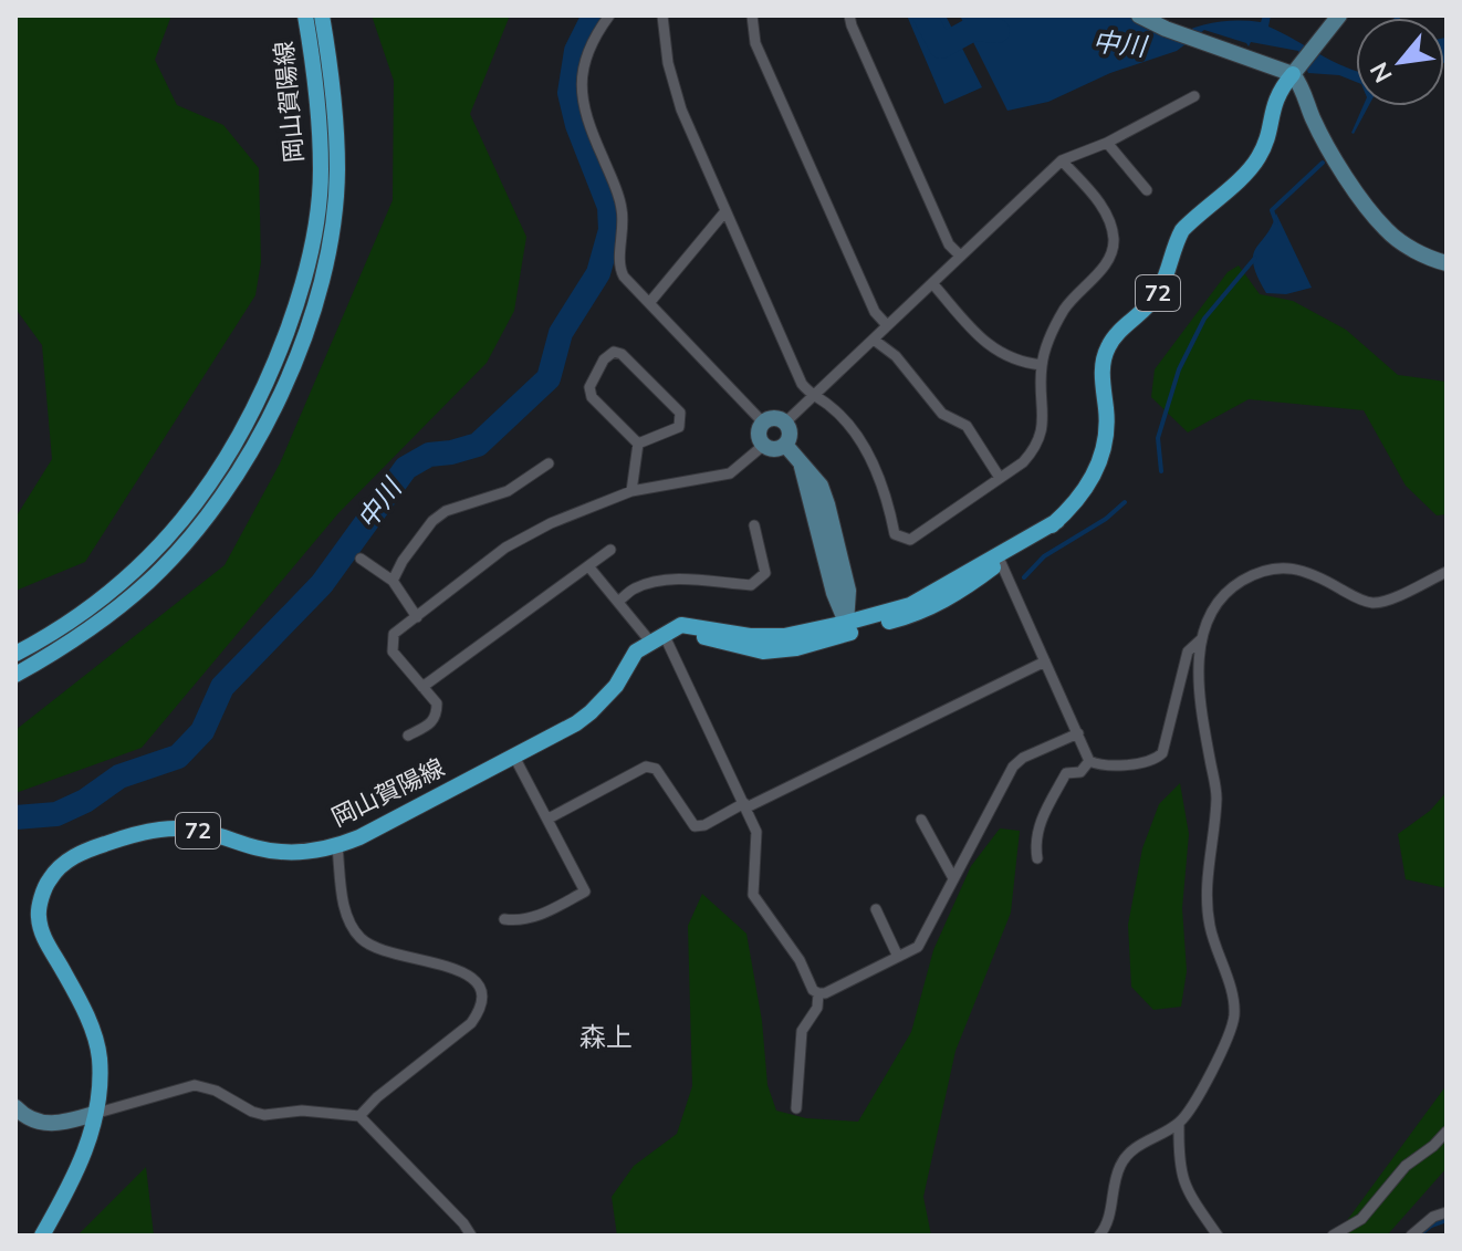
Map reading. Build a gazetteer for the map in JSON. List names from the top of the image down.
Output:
{
  "streets": {
    "main road": ["岡山賀陽線", "72"]
  },
  "crossings": [
    ["岡山賀陽線", "72"]
  ],
  "districts": ["森上"],
  "water": ["中川"],
  "north": "bottom left"
}
